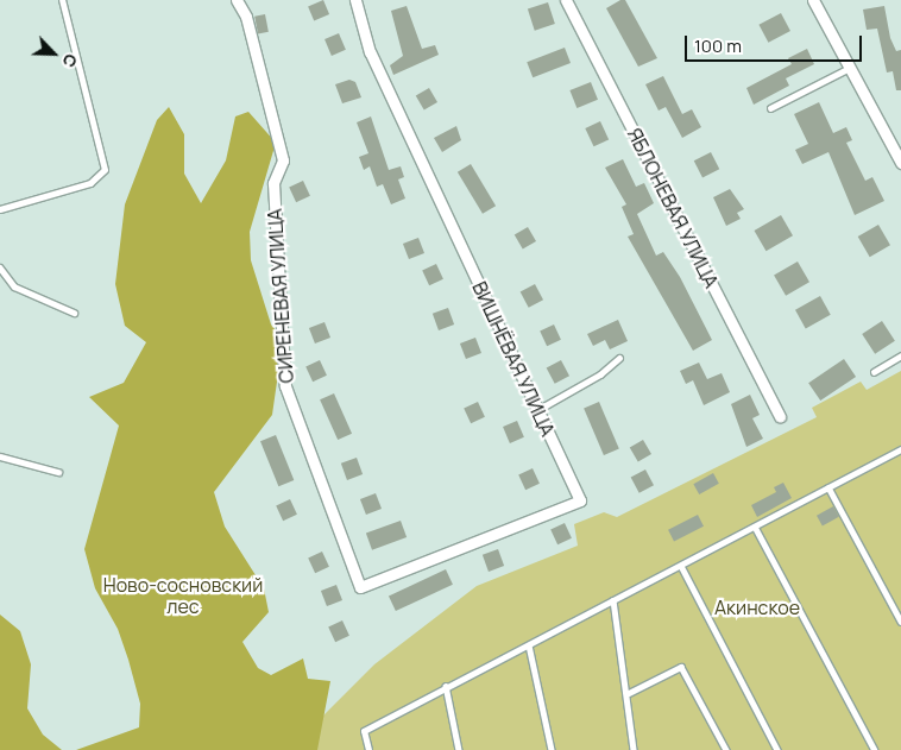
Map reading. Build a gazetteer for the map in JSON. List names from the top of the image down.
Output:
{
  "streets": {
    "street": ["ЯБЛОНЕВАЯ УЛИЦА", "СИРЕНЕВАЯ УЛИЦА", "ВИШНЁВАЯ УЛИЦА"]
  },
  "crossings": [
    ["СИРЕНЕВАЯ УЛИЦА", "ВИШНЁВАЯ УЛИЦА"]
  ],
  "parks": ["Ново-сосновский лес", "Акинское"],
  "scale_bar": "100 m",
  "north": "bottom right"
}
